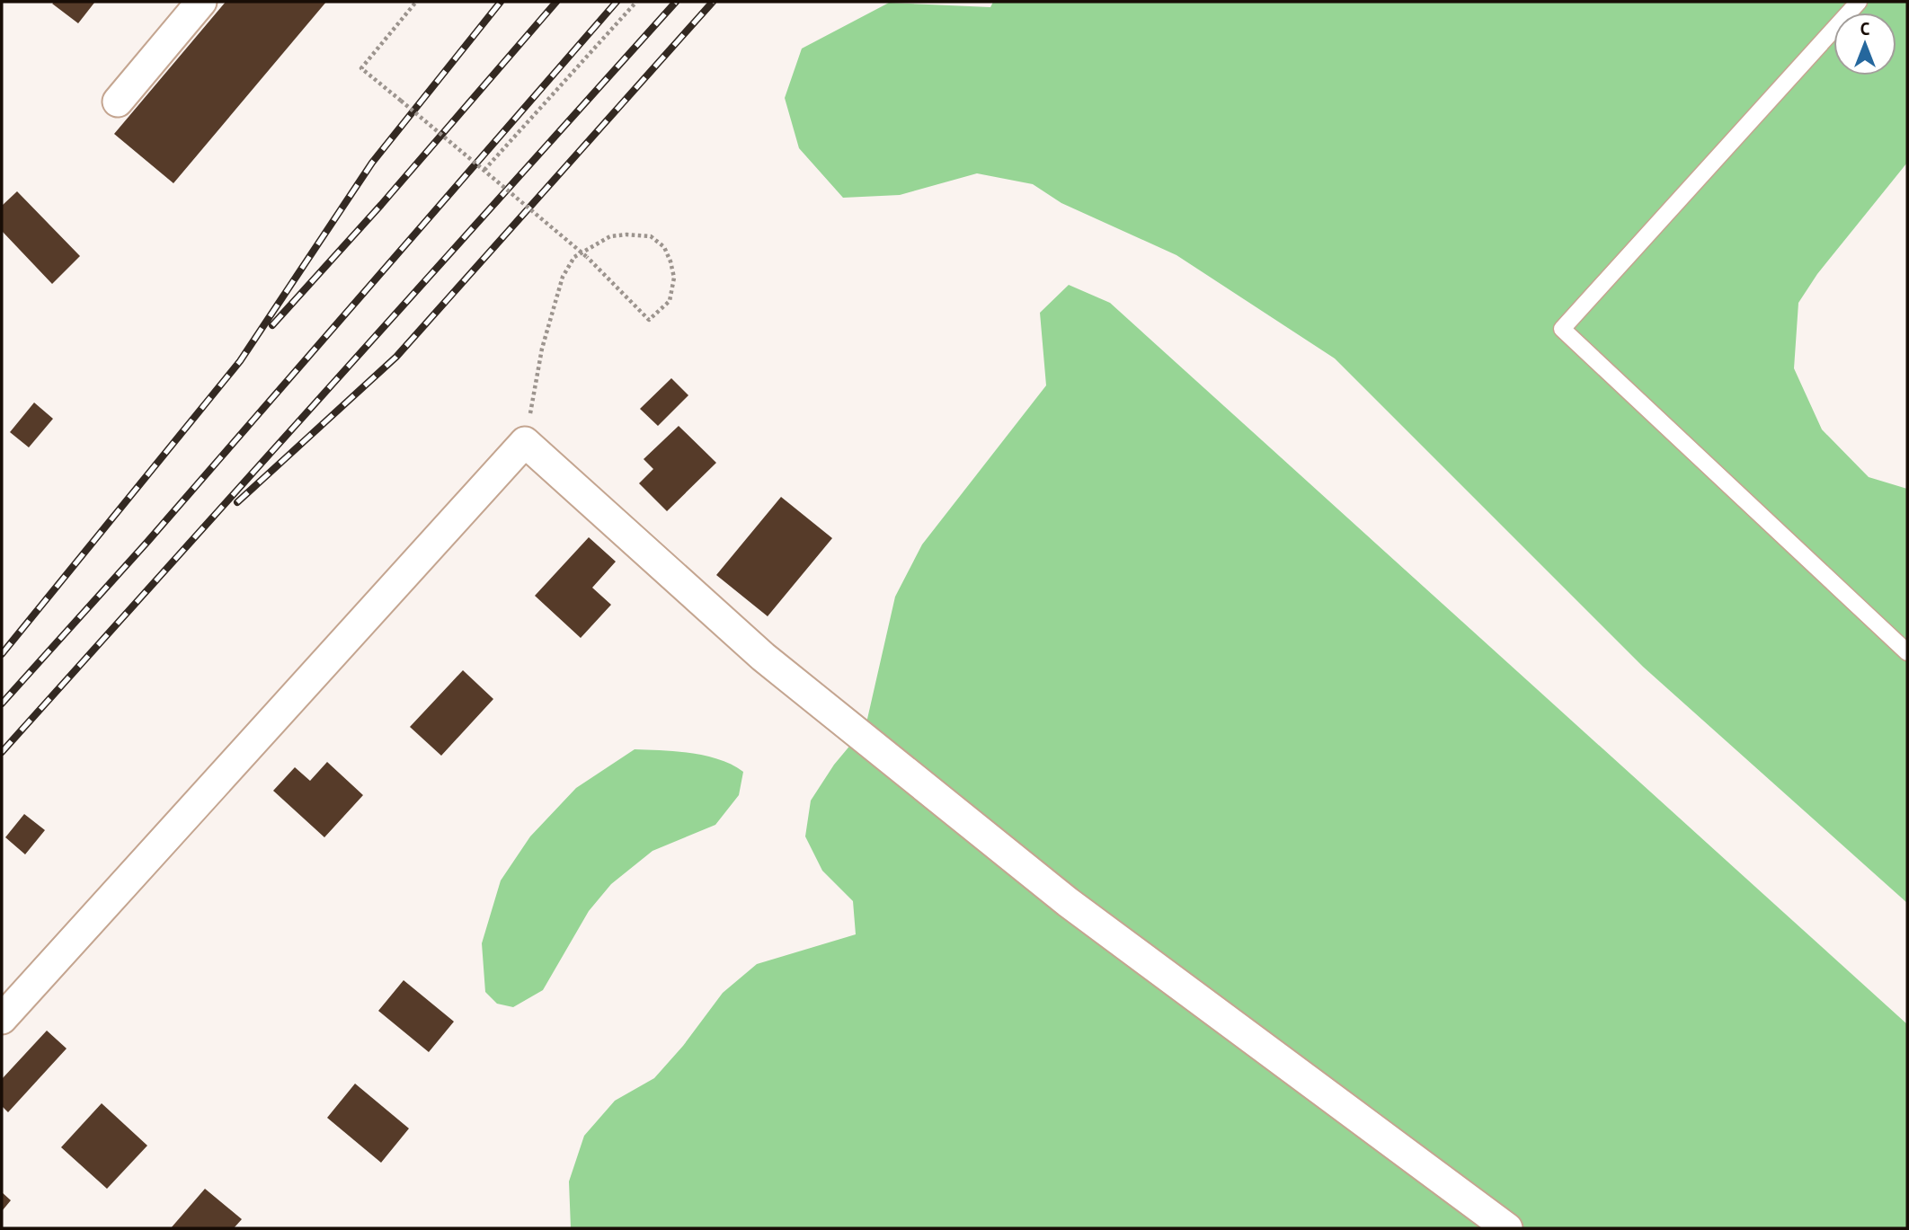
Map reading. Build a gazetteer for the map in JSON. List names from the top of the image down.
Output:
{
  "north": "top"
}
